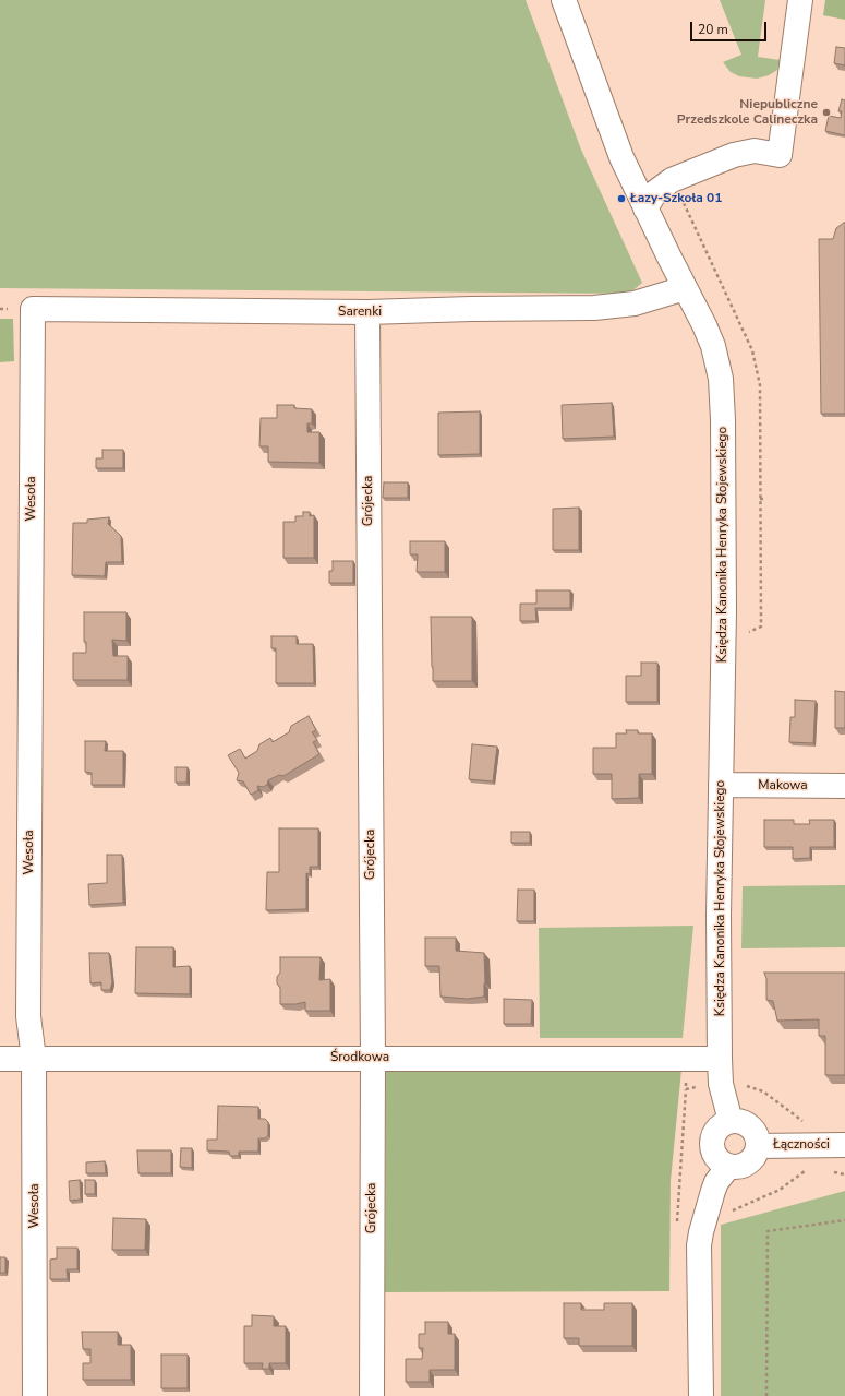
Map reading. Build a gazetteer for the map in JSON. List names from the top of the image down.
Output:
{
  "streets": {
    "street": [
      "Sarenki",
      "Wesoła",
      "Grójecka",
      "Księdza Kanonika Henryka Słojewskiego",
      "Makowa",
      "Środkowa",
      "Łączności"
    ]
  },
  "crossings": [
    ["Sarenki", "Wesoła"],
    ["Sarenki", "Grójecka"],
    ["Sarenki", "Księdza Kanonika Henryka Słojewskiego"],
    ["Wesoła", "Środkowa"],
    ["Grójecka", "Środkowa"],
    ["Księdza Kanonika Henryka Słojewskiego", "Makowa"],
    ["Księdza Kanonika Henryka Słojewskiego", "Środkowa"],
    ["Księdza Kanonika Henryka Słojewskiego", "Łączności"]
  ],
  "places": ["Niepubliczne Przedszkole Calineczka", "Łazy-Szkoła 01"],
  "scale_bar": "20 m"
}
